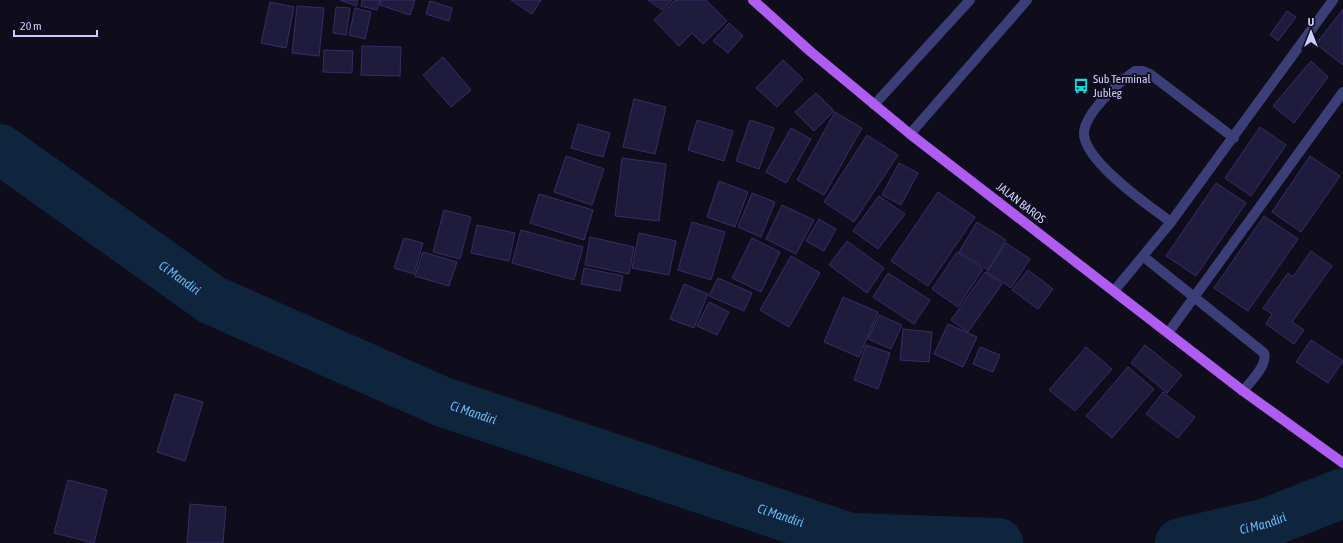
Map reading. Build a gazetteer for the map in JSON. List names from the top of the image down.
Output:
{
  "streets": {
    "main road": ["JALAN BAROS"]
  },
  "water": ["Ci Mandiri"],
  "places": {
    "bus stop": ["Sub Terminal Jubleg"]
  },
  "scale_bar": "20 m",
  "north": "top"
}
